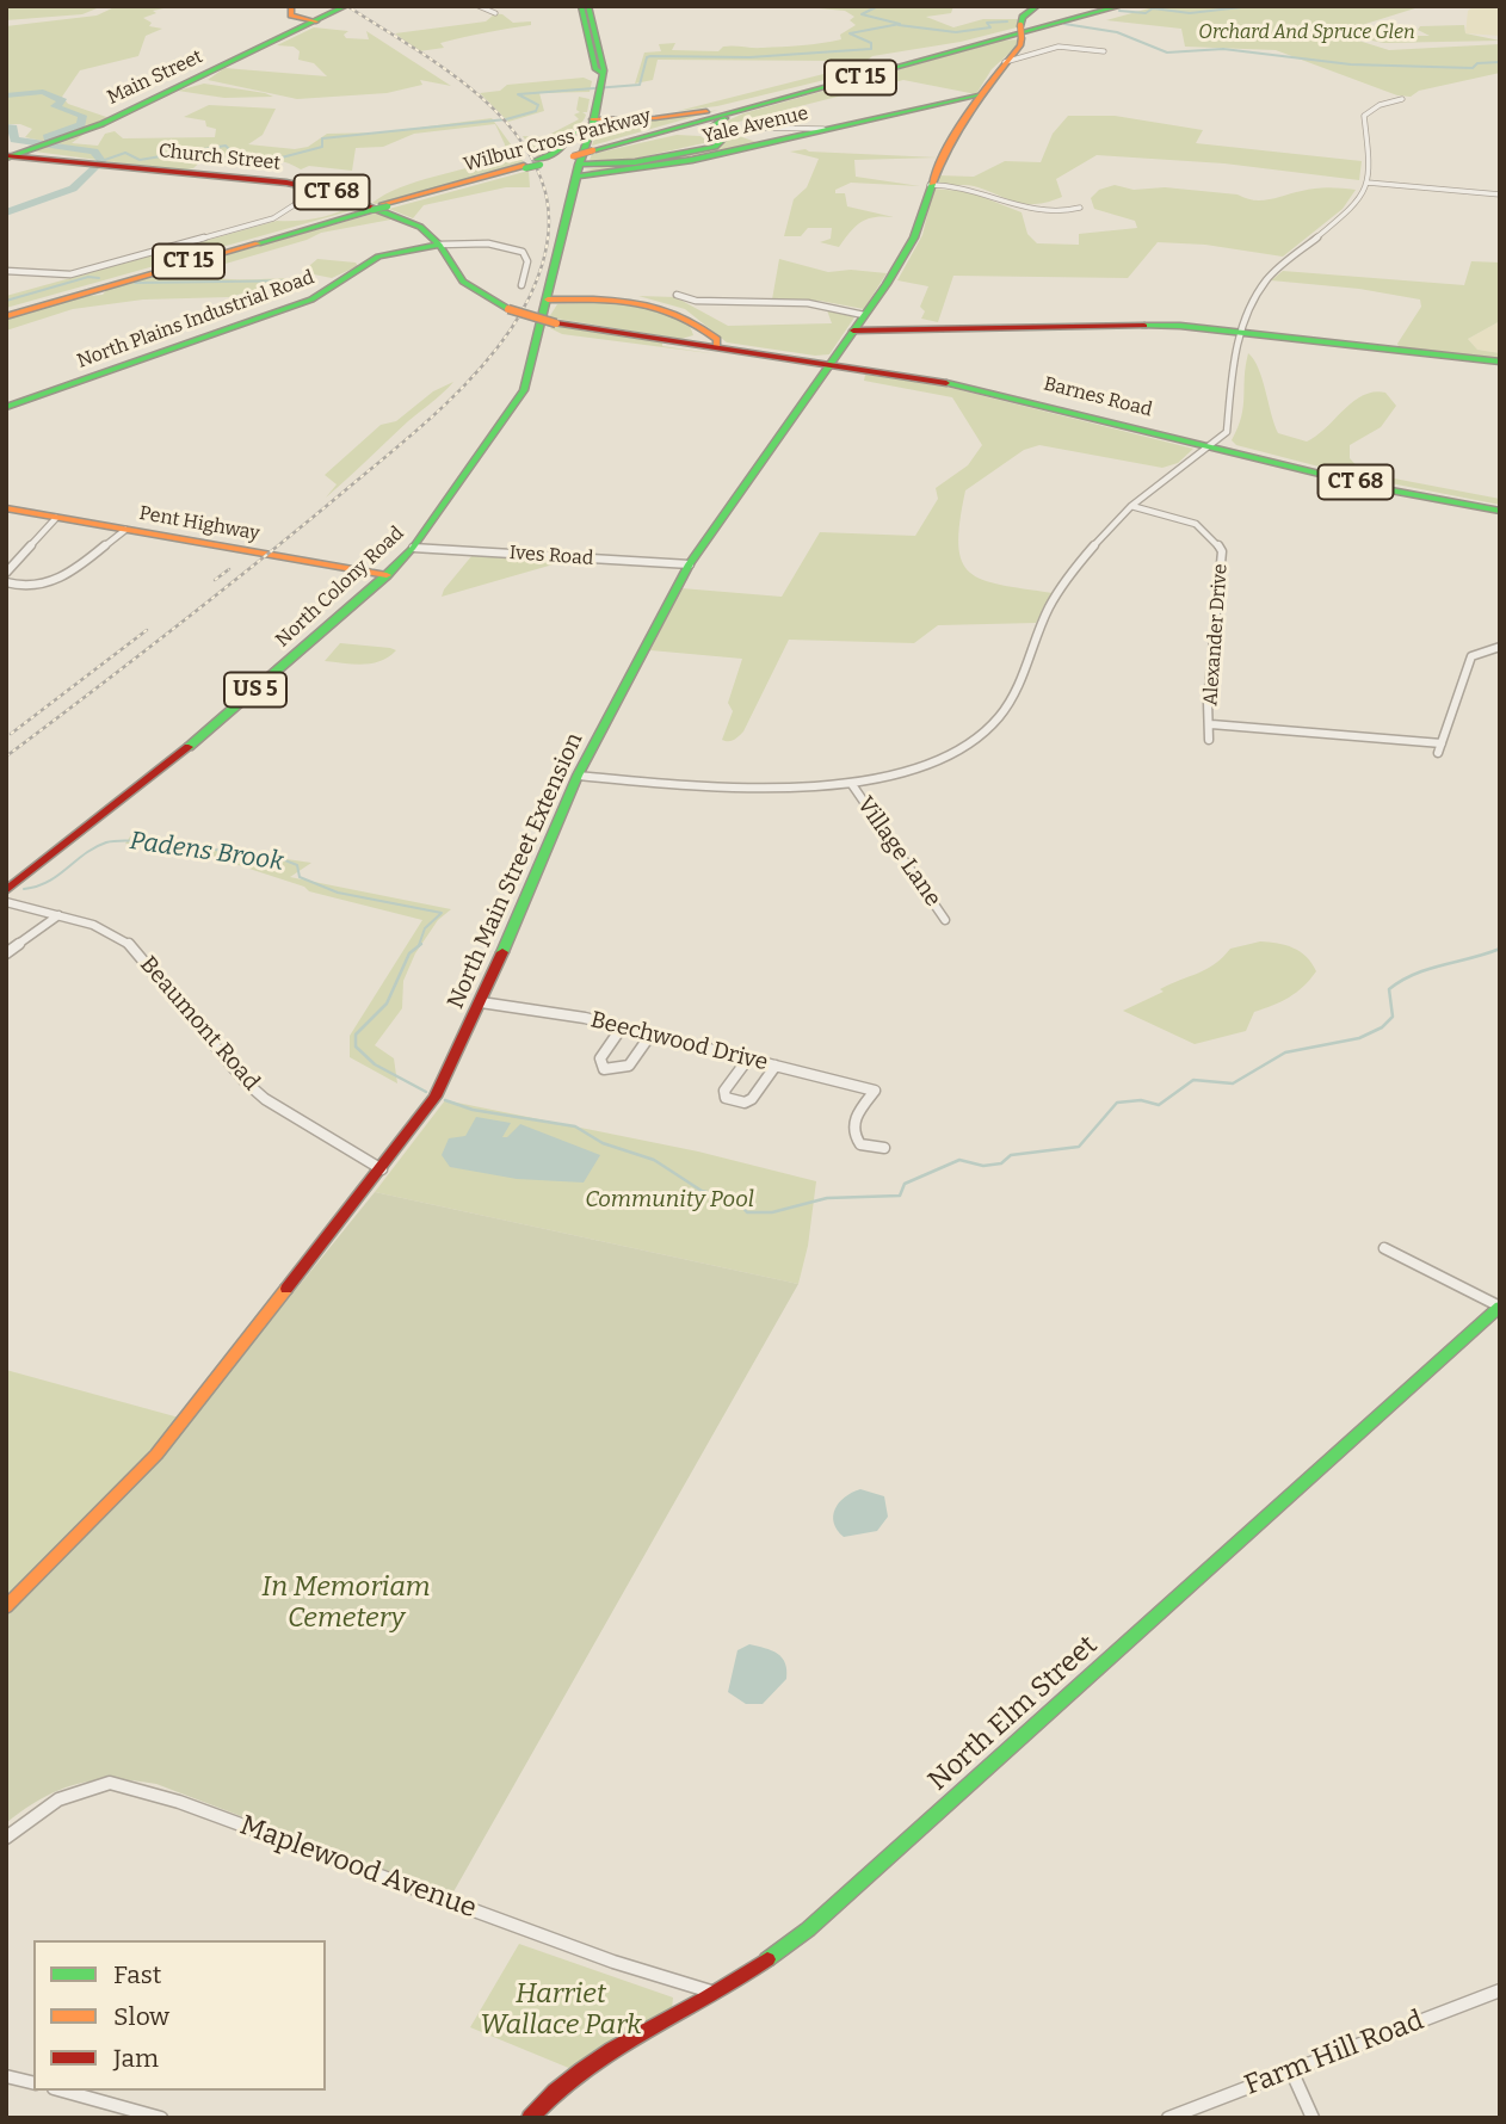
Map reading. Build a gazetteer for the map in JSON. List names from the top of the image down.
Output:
{
  "streets": {
    "main road": [
      "Main Street",
      "CT 15",
      "Yale Avenue",
      "Wilbur Cross Parkway",
      "Church Street",
      "CT 68",
      "North Plains Industrial Road",
      "Barnes Road",
      "Pent Highway",
      "North Colony Road",
      "US 5",
      "North Main Street Extension",
      "North Elm Street"
    ],
    "street": [
      "Ives Road",
      "Alexander Drive",
      "Village Lane",
      "Beaumont Road",
      "Beechwood Drive",
      "Maplewood Avenue",
      "Farm Hill Road"
    ]
  },
  "crossings": [
    ["Main Street", "Church Street"],
    ["Yale Avenue", "Wilbur Cross Parkway"],
    ["Yale Avenue", "North Colony Road"],
    ["Yale Avenue", "North Main Street Extension"],
    ["Wilbur Cross Parkway", "North Colony Road"],
    ["Church Street", "North Plains Industrial Road"],
    ["Church Street", "Barnes Road"],
    ["Barnes Road", "North Main Street Extension"],
    ["Pent Highway", "North Colony Road"],
    ["Ives Road", "North Colony Road"],
    ["Ives Road", "North Main Street Extension"],
    ["North Main Street Extension", "Beaumont Road"],
    ["North Main Street Extension", "Beechwood Drive"],
    ["North Elm Street", "Maplewood Avenue"]
  ],
  "water": ["Padens Brook"],
  "parks": [
    "Orchard And Spruce Glen",
    "Community Pool",
    "In Memoriam Cemetery",
    "Harriet Wallace Park"
  ],
  "legend": ["Fast", "Slow", "Jam"]
}
